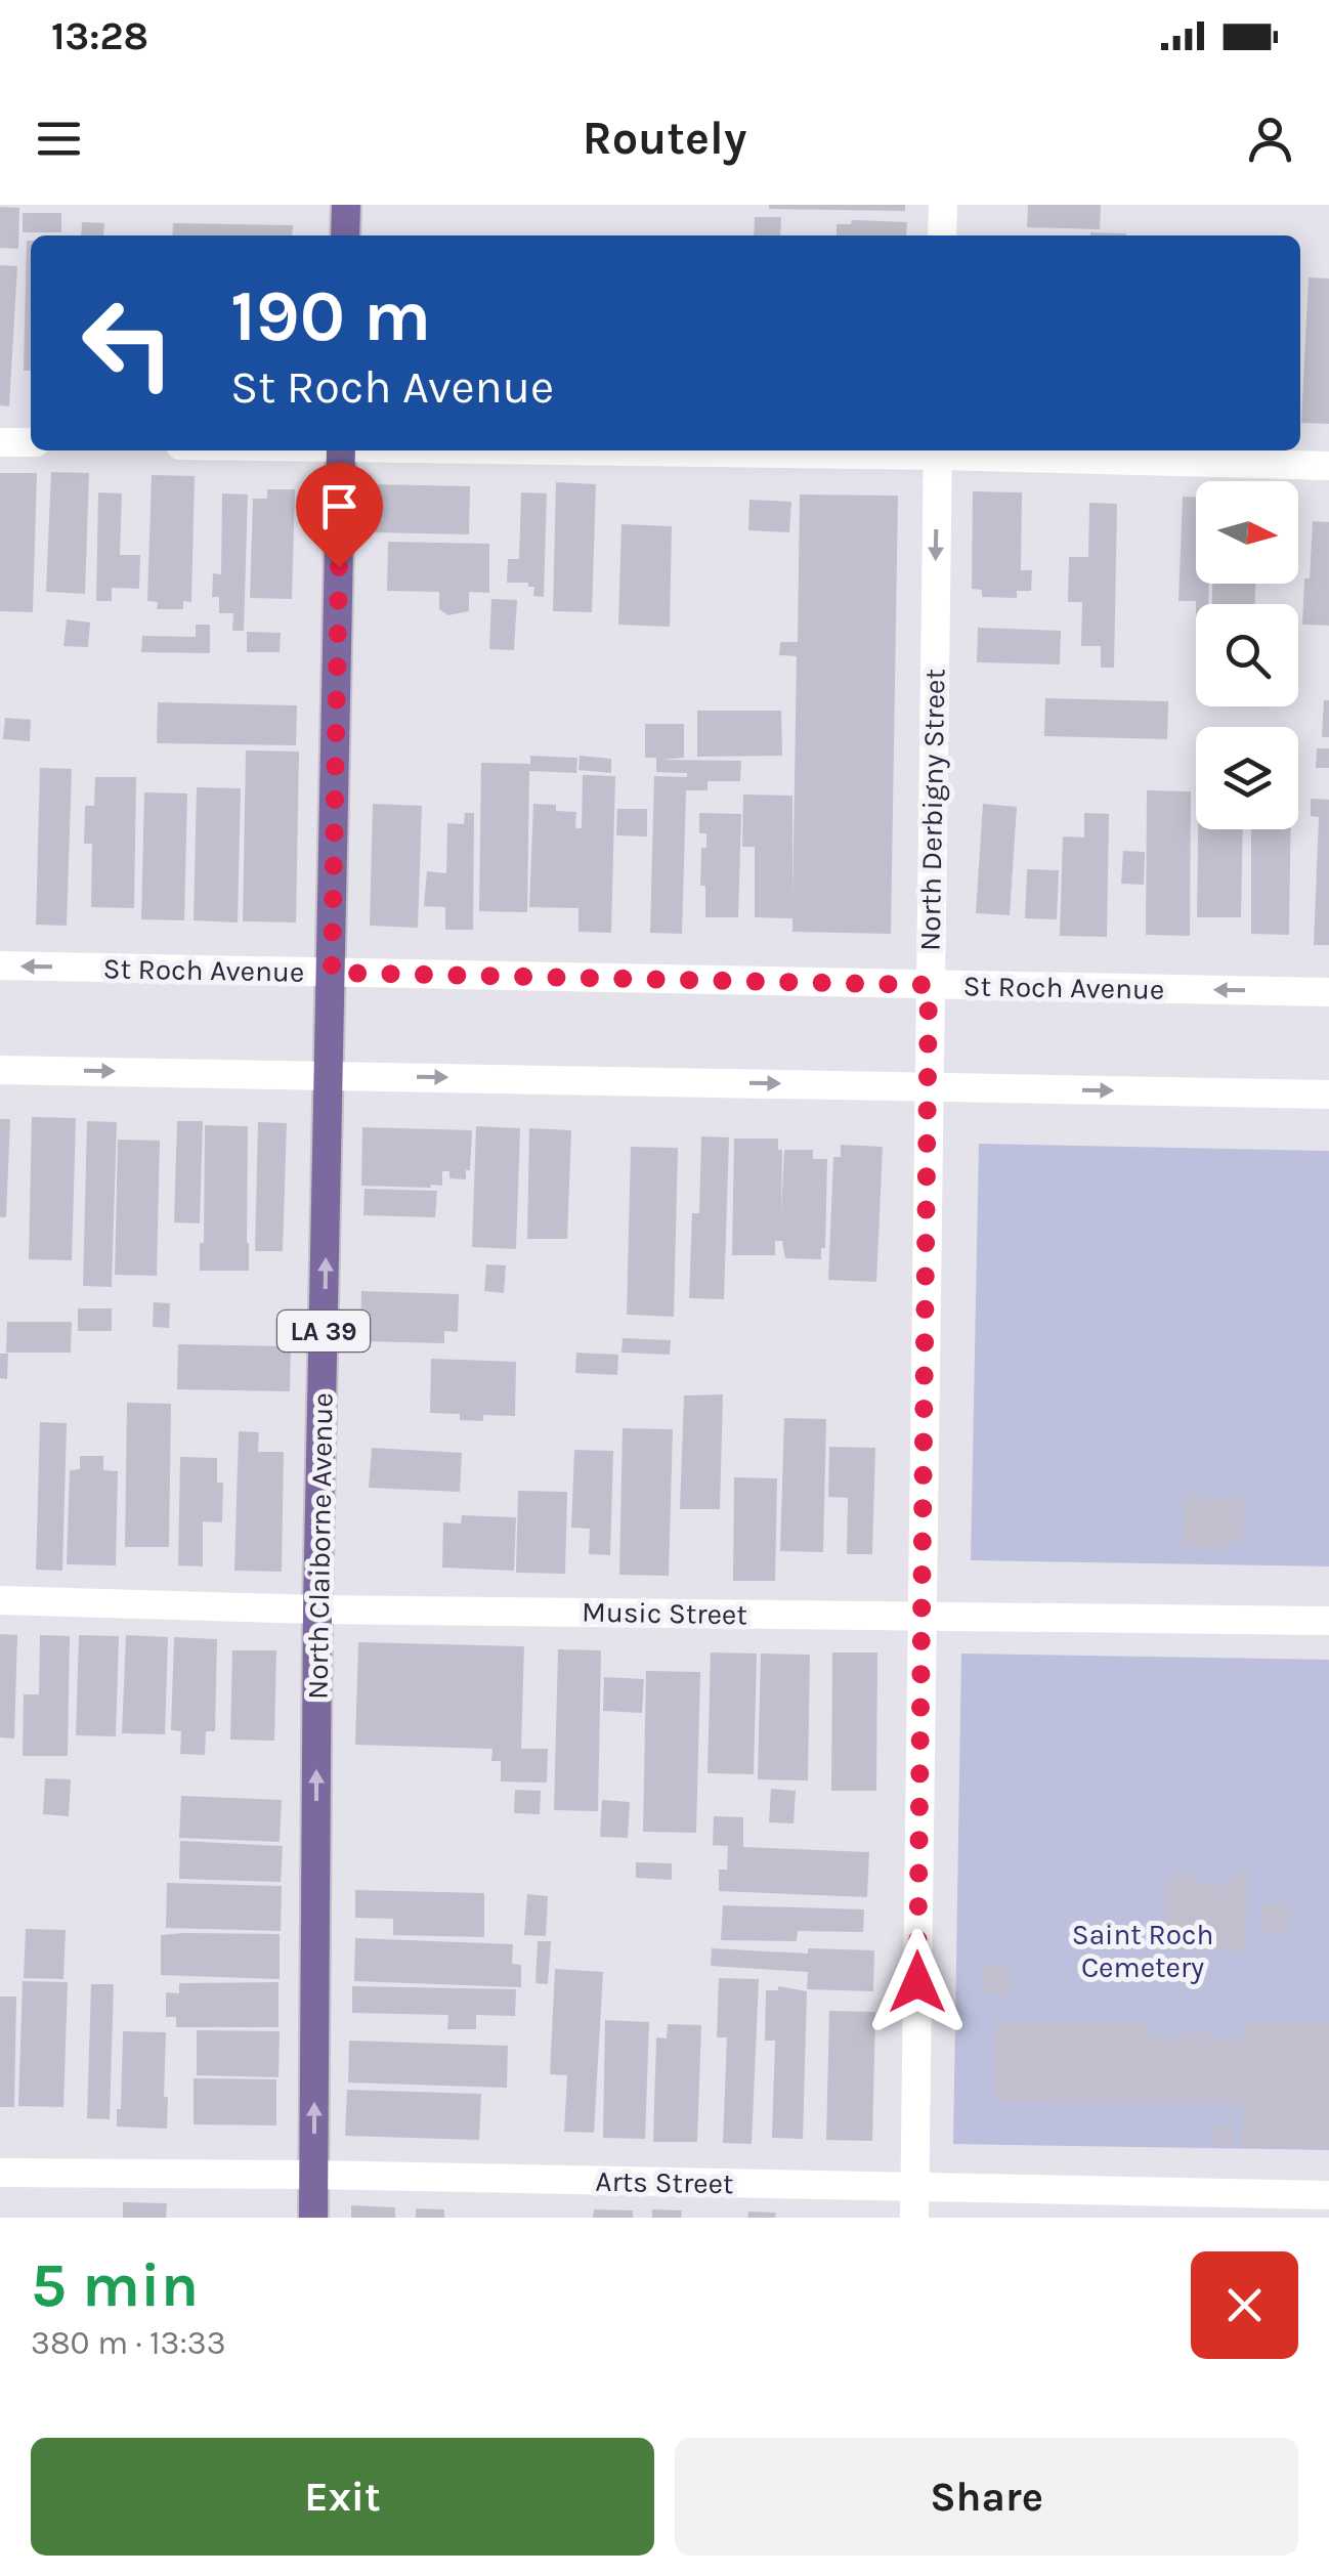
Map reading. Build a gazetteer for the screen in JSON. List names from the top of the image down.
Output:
{
  "streets": {
    "main road": ["LA 39", "North Claiborne Avenue"],
    "street": [
      "North Derbigny Street",
      "St Roch Avenue",
      "Music Street",
      "Arts Street"
    ]
  },
  "crossings": [
    ["North Derbigny Street", "St Roch Avenue"],
    ["North Derbigny Street", "Music Street"],
    ["North Derbigny Street", "Arts Street"],
    ["St Roch Avenue", "North Claiborne Avenue"],
    ["North Claiborne Avenue", "Music Street"],
    ["North Claiborne Avenue", "Arts Street"]
  ],
  "one_way": ["North Claiborne Avenue"],
  "parks": ["Saint Roch Cemetery"],
  "north": "right",
  "page": {
    "status": "13:28",
    "header": "Routely",
    "turn": ["190 m", "St Roch Avenue"],
    "heading": ["5 min", "380 m · 13:33"],
    "buttons": ["Exit", "Share"]
  }
}
